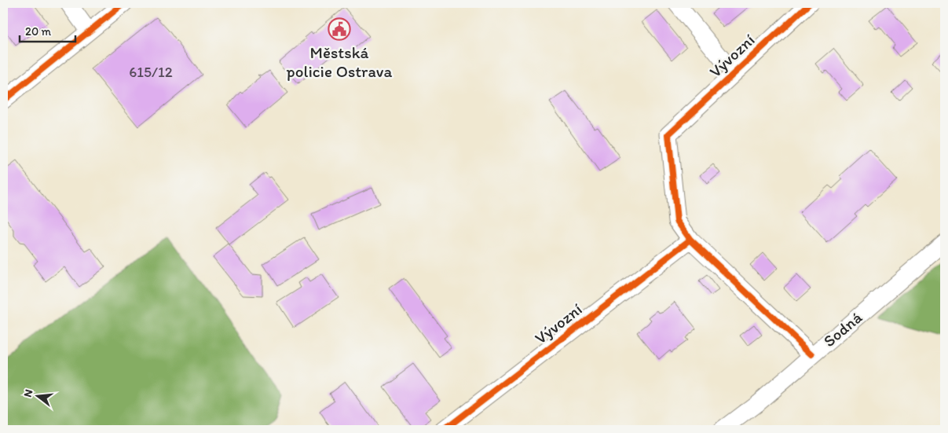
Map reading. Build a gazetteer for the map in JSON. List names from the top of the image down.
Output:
{
  "streets": {
    "street": ["Vývozní", "Sodná"]
  },
  "crossings": [
    ["Vývozní", "Sodná"]
  ],
  "places": {
    "public building": ["Městská policie Ostrava"]
  },
  "house_numbers": ["615/12"],
  "scale_bar": "20 m",
  "north": "left"
}
